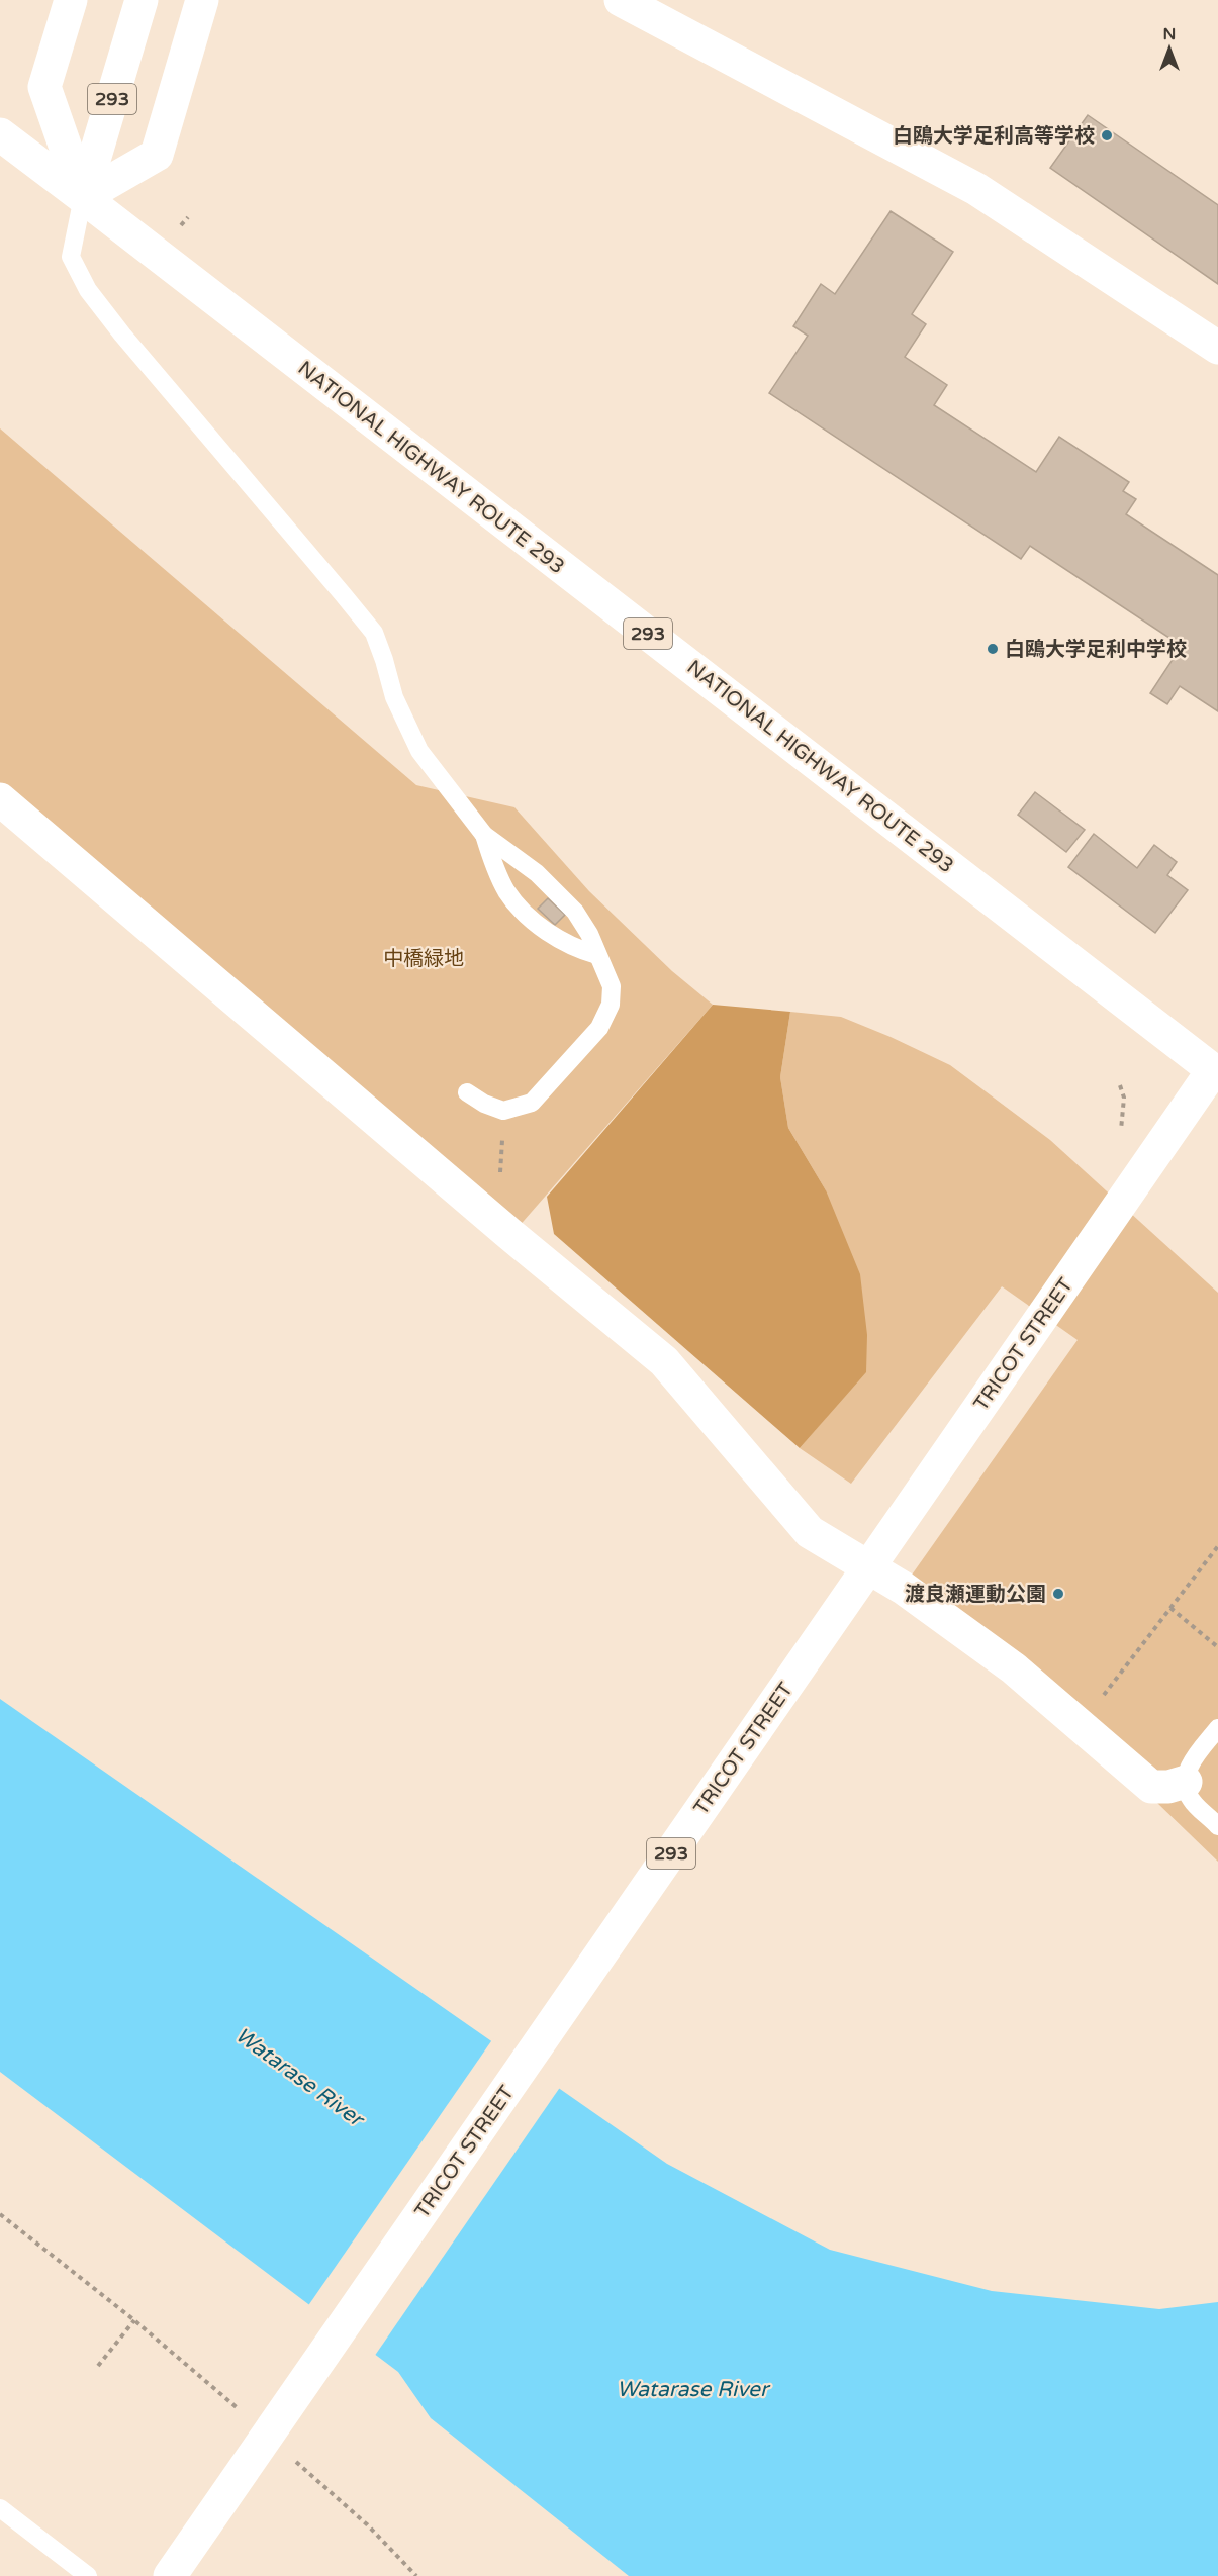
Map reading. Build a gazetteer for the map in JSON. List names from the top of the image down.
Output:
{
  "streets": {
    "main road": ["293", "NATIONAL HIGHWAY ROUTE 293", "TRICOT STREET"]
  },
  "crossings": [
    ["293", "NATIONAL HIGHWAY ROUTE 293"],
    ["NATIONAL HIGHWAY ROUTE 293", "TRICOT STREET"]
  ],
  "water": ["Watarase River"],
  "parks": ["中橋緑地"],
  "places": ["白鴎大学足利高等学校", "白鴎大学足利中学校", "渡良瀬運動公園"],
  "north": "top"
}
